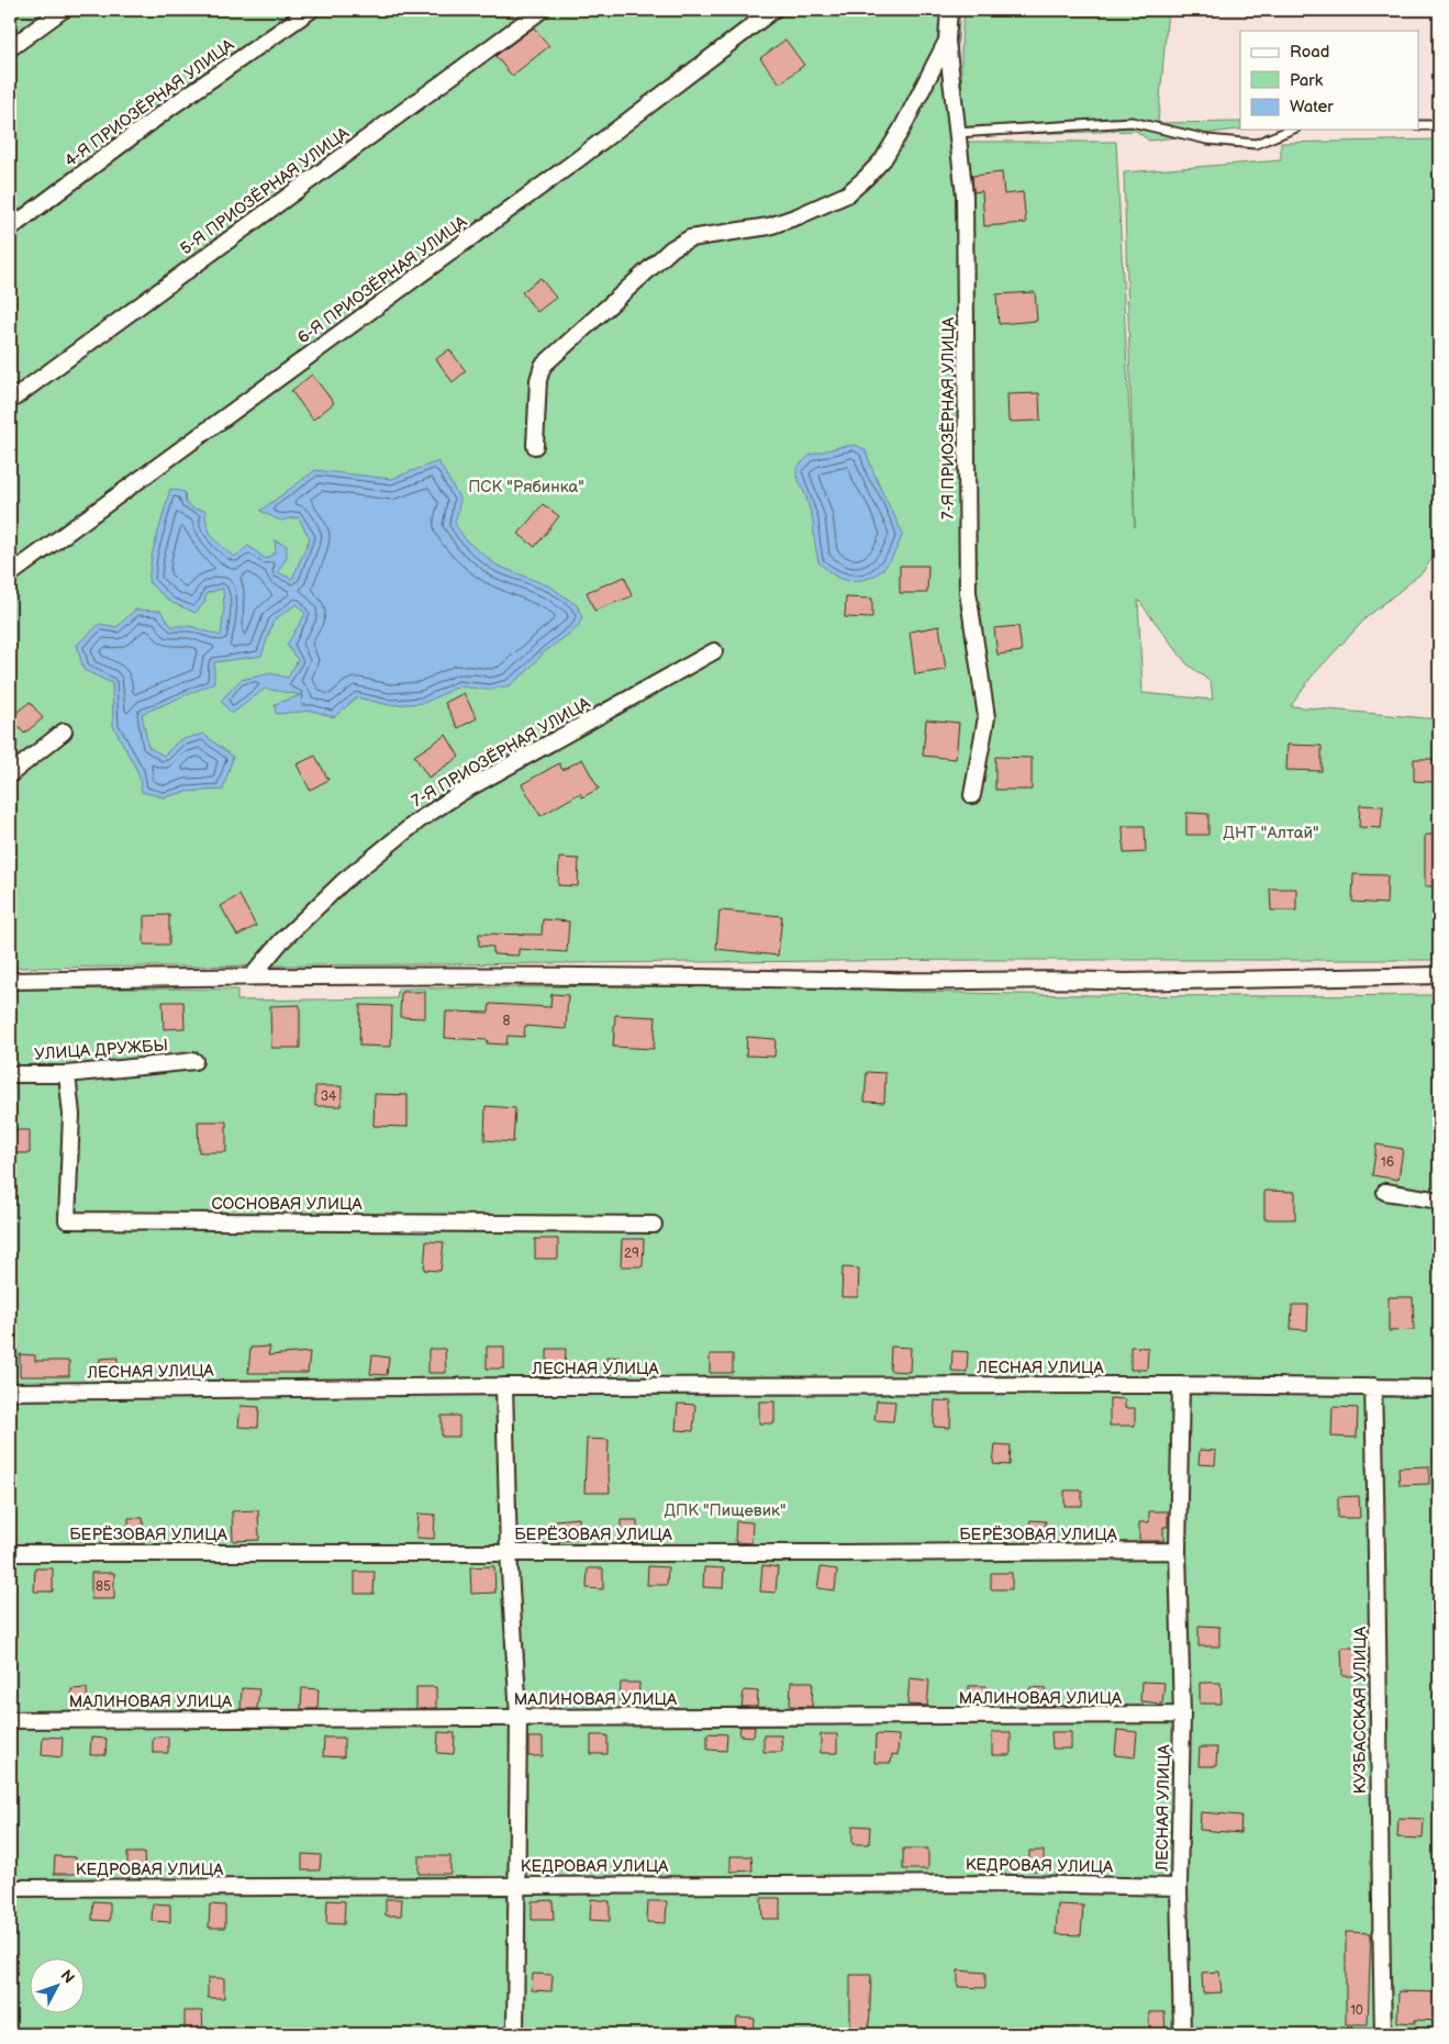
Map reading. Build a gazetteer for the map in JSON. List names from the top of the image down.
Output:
{
  "streets": {
    "street": [
      "4-Я ПРИОЗЁРНАЯ УЛИЦА",
      "5-Я ПРИОЗЁРНАЯ УЛИЦА",
      "6-Я ПРИОЗЁРНАЯ УЛИЦА",
      "7-Я ПРИОЗЁРНАЯ УЛИЦА",
      "УЛИЦА ДРУЖБЫ",
      "СОСНОВАЯ УЛИЦА",
      "ЛЕСНАЯ УЛИЦА",
      "БЕРЁЗОВАЯ УЛИЦА",
      "МАЛИНОВАЯ УЛИЦА",
      "КУЗБАССКАЯ УЛИЦА",
      "КЕДРОВАЯ УЛИЦА"
    ]
  },
  "crossings": [
    ["УЛИЦА ДРУЖБЫ", "СОСНОВАЯ УЛИЦА"],
    ["ЛЕСНАЯ УЛИЦА", "БЕРЁЗОВАЯ УЛИЦА"],
    ["ЛЕСНАЯ УЛИЦА", "МАЛИНОВАЯ УЛИЦА"],
    ["ЛЕСНАЯ УЛИЦА", "КУЗБАССКАЯ УЛИЦА"],
    ["ЛЕСНАЯ УЛИЦА", "КЕДРОВАЯ УЛИЦА"]
  ],
  "parks": ["ПСК \"Рябинка\"", "ДНТ \"Алтай\"", "ДПК \"Пищевик\""],
  "house_numbers": [
    "8",
    "34",
    "16",
    "29",
    "85",
    "10"
  ],
  "legend": ["Road", "Park", "Water"],
  "north": "top right"
}
